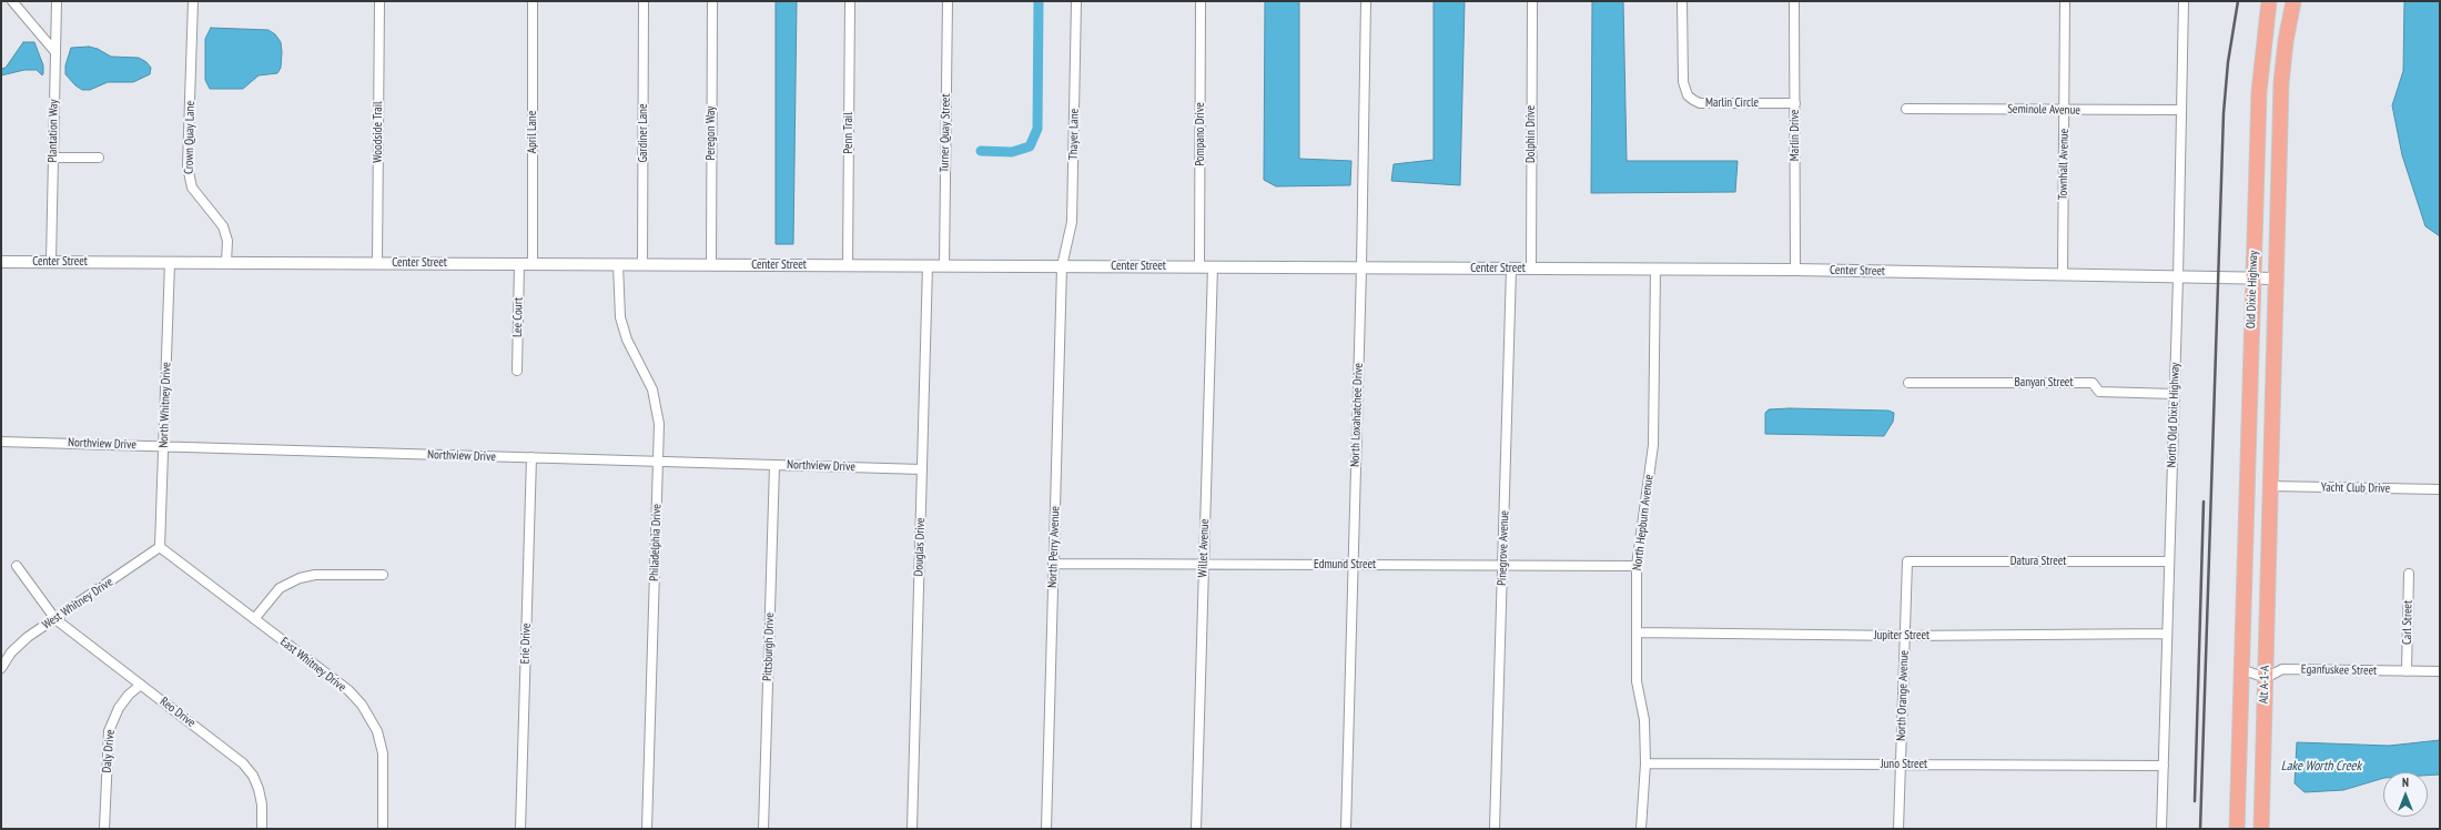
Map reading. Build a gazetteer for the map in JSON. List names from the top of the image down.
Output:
{
  "streets": {
    "main road": ["Old Dixie Highway", "Alt A-1-A"],
    "street": [
      "Marlin Circle",
      "Seminole Avenue",
      "Plantation Way",
      "Woodside Trail",
      "April Lane",
      "Gardiner Lane",
      "Peregon Way",
      "Penn Trail",
      "Turner Quay Street",
      "Thayer Lane",
      "Pompano Drive",
      "Dolphin Drive",
      "Marlin Drive",
      "Crown Quay Lane",
      "Townhall Avenue",
      "Center Street",
      "Lee Court",
      "Banyan Street",
      "North Whitney Drive",
      "North Loxahatchee Drive",
      "North Old Dixie Highway",
      "Northview Drive",
      "Yacht Club Drive",
      "North Hepburn Avenue",
      "Philadelphia Drive",
      "Douglas Drive",
      "North Perry Avenue",
      "Willet Avenue",
      "Pinegrove Avenue",
      "Datura Street",
      "Edmund Street",
      "West Whitney Drive",
      "Carl Street",
      "Jupiter Street",
      "Erie Drive",
      "Pittsburgh Drive",
      "East Whitney Drive",
      "Eganfuskee Street",
      "North Orange Avenue",
      "Reo Drive",
      "Daly Drive",
      "Juno Street"
    ]
  },
  "crossings": [
    ["Marlin Circle", "Marlin Drive"],
    ["Seminole Avenue", "Townhall Avenue"],
    ["Seminole Avenue", "North Old Dixie Highway"],
    ["Plantation Way", "Center Street"],
    ["Woodside Trail", "Center Street"],
    ["April Lane", "Center Street"],
    ["Gardiner Lane", "Center Street"],
    ["Peregon Way", "Center Street"],
    ["Penn Trail", "Center Street"],
    ["Turner Quay Street", "Center Street"],
    ["Thayer Lane", "Center Street"],
    ["Thayer Lane", "North Perry Avenue"],
    ["Pompano Drive", "Center Street"],
    ["Dolphin Drive", "Center Street"],
    ["Marlin Drive", "Center Street"],
    ["Crown Quay Lane", "Center Street"],
    ["Townhall Avenue", "Center Street"],
    ["Center Street", "Old Dixie Highway"],
    ["Center Street", "Lee Court"],
    ["Center Street", "North Whitney Drive"],
    ["Center Street", "North Loxahatchee Drive"],
    ["Center Street", "North Old Dixie Highway"],
    ["Center Street", "North Hepburn Avenue"],
    ["Center Street", "Philadelphia Drive"],
    ["Center Street", "Douglas Drive"],
    ["Center Street", "North Perry Avenue"],
    ["Center Street", "Willet Avenue"],
    ["Center Street", "Pinegrove Avenue"],
    ["Old Dixie Highway", "Yacht Club Drive"],
    ["Old Dixie Highway", "Alt A-1-A"],
    ["Banyan Street", "North Old Dixie Highway"],
    ["North Whitney Drive", "Northview Drive"],
    ["North Whitney Drive", "West Whitney Drive"],
    ["North Whitney Drive", "East Whitney Drive"],
    ["North Loxahatchee Drive", "Edmund Street"],
    ["North Old Dixie Highway", "Datura Street"],
    ["North Old Dixie Highway", "Jupiter Street"],
    ["North Old Dixie Highway", "Juno Street"],
    ["Northview Drive", "Philadelphia Drive"],
    ["Northview Drive", "Douglas Drive"],
    ["Northview Drive", "Erie Drive"],
    ["Northview Drive", "Pittsburgh Drive"],
    ["North Hepburn Avenue", "Edmund Street"],
    ["North Hepburn Avenue", "Jupiter Street"],
    ["North Hepburn Avenue", "Juno Street"],
    ["North Perry Avenue", "Edmund Street"],
    ["Willet Avenue", "Edmund Street"],
    ["Pinegrove Avenue", "Edmund Street"],
    ["Datura Street", "North Orange Avenue"],
    ["West Whitney Drive", "East Whitney Drive"],
    ["West Whitney Drive", "Reo Drive"],
    ["Carl Street", "Eganfuskee Street"],
    ["Jupiter Street", "North Orange Avenue"],
    ["Eganfuskee Street", "Alt A-1-A"],
    ["North Orange Avenue", "Juno Street"],
    ["Reo Drive", "Daly Drive"]
  ],
  "water": ["Lake Worth Creek"],
  "north": "top"
}
